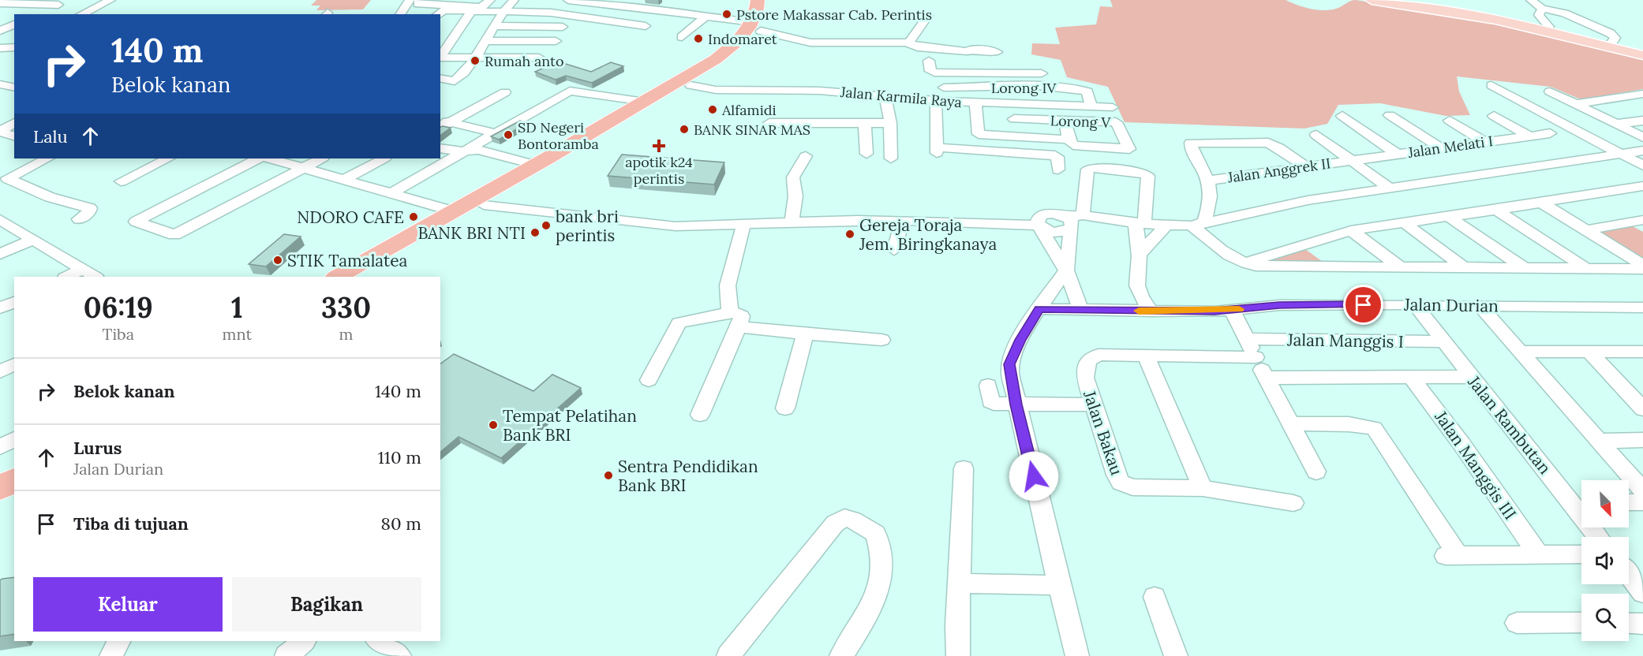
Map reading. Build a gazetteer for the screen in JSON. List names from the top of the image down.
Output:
{
  "streets": {
    "street": [
      "Lorong IV",
      "Jalan Karmila Raya",
      "Lorong V",
      "Jalan Melati I",
      "Jalan Anggrek II",
      "Jalan Durian",
      "Jalan Manggis I",
      "Jalan Rambutan",
      "Jalan Bakau",
      "Jalan Manggis III"
    ]
  },
  "crossings": [
    ["Lorong IV", "Jalan Karmila Raya"],
    ["Jalan Melati I", "Jalan Anggrek II"],
    ["Jalan Durian", "Jalan Rambutan"],
    ["Jalan Manggis I", "Jalan Rambutan"]
  ],
  "places": {
    "other": [
      "Pstore Makassar Cab. Perintis",
      "Indomaret",
      "Rumah anto",
      "Alfamidi",
      "BANK SINAR MAS",
      "SD Negeri Bontoramba",
      "NDORO CAFE",
      "bank bri perintis",
      "BANK BRI NTI",
      "Gereja Toraja Jem. Biringkanaya",
      "STIK Tamalatea",
      "Tempat Pelatihan Bank BRI",
      "Sentra Pendidikan Bank BRI"
    ],
    "health": ["apotik k24 perintis"]
  },
  "north": "bottom right",
  "page": {
    "turn": ["140 m", "Belok kanan"],
    "then": "Lalu",
    "eta": [
      "06:19",
      "Tiba",
      "1",
      "mnt",
      "330",
      "m"
    ],
    "list": [
      {
        "name": "Belok kanan",
        "value": "140 m"
      },
      {
        "name": "Lurus",
        "note": "Jalan Durian",
        "value": "110 m"
      },
      {
        "name": "Tiba di tujuan",
        "value": "80 m"
      }
    ],
    "buttons": ["Keluar", "Bagikan"]
  }
}
